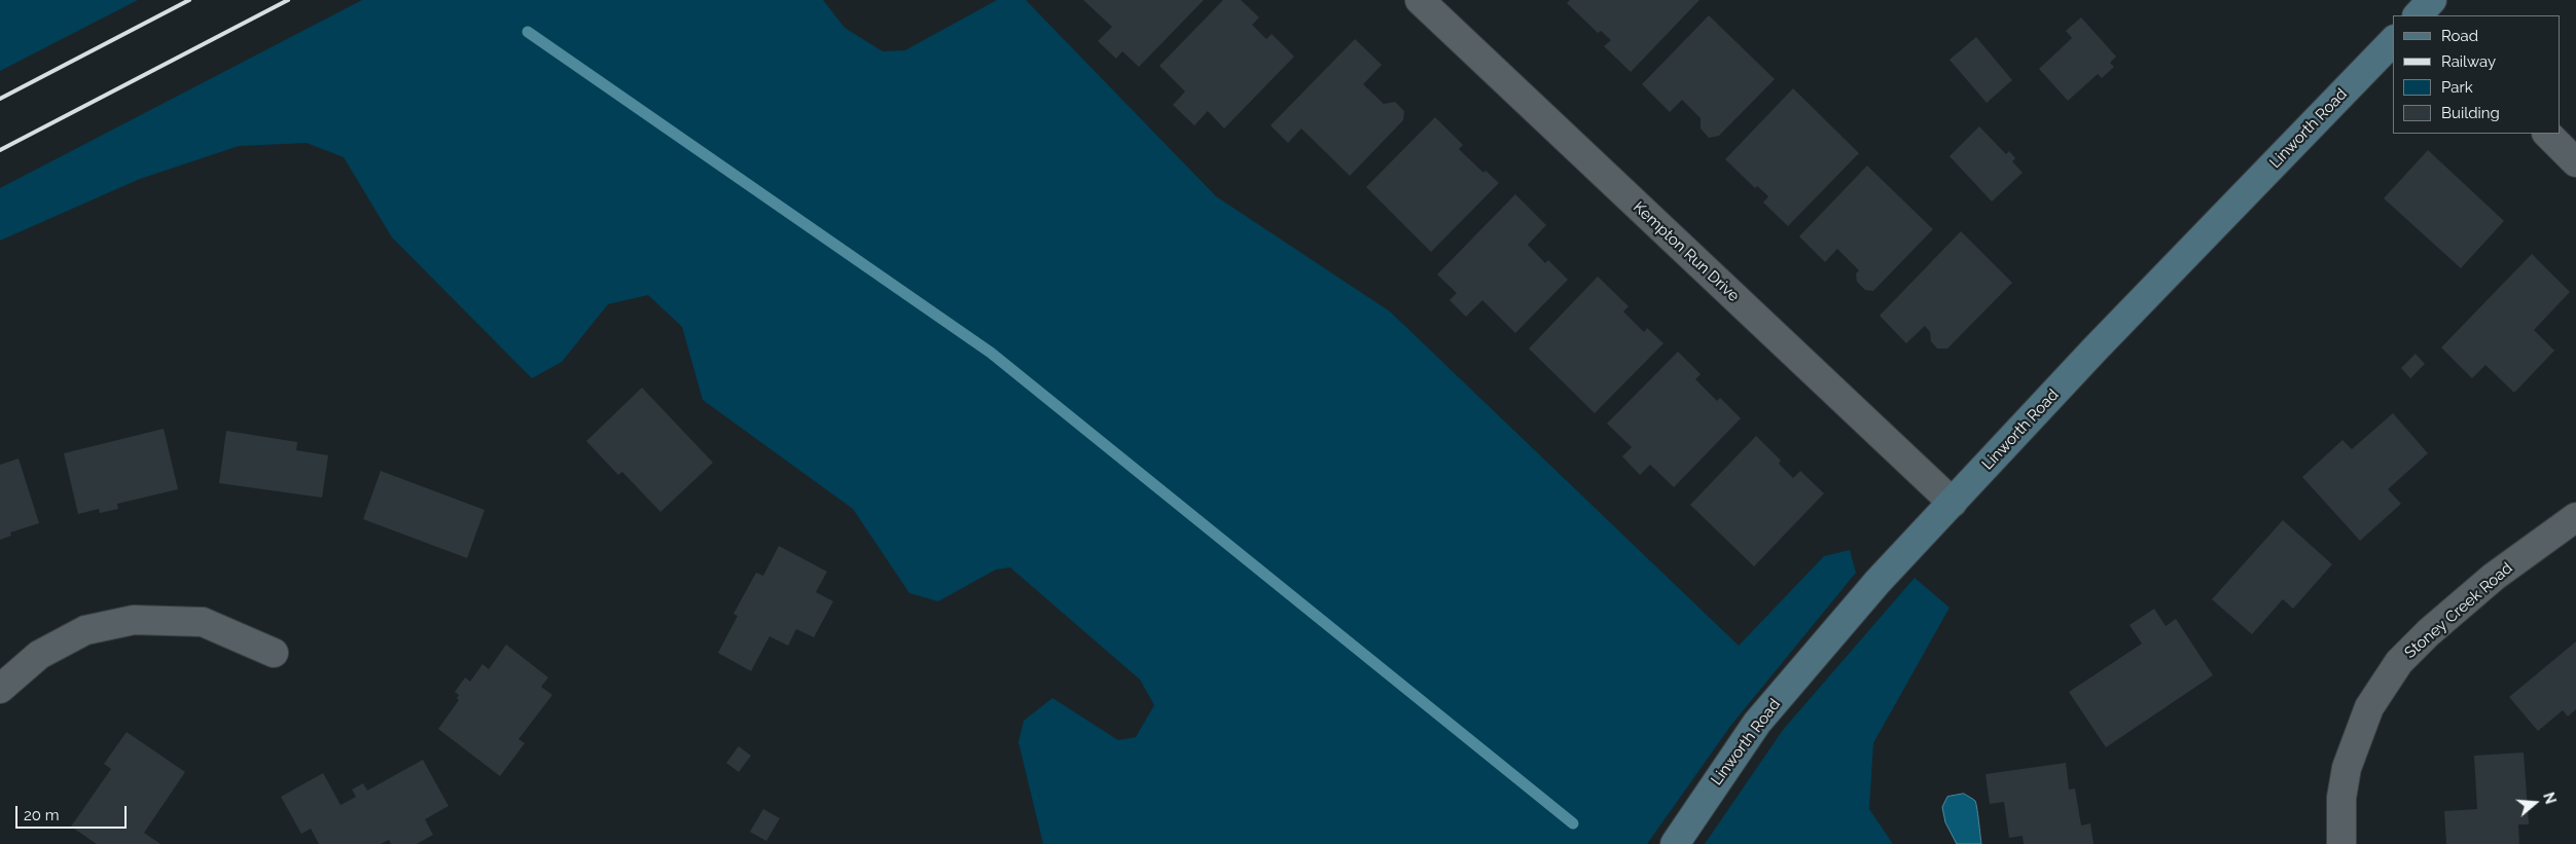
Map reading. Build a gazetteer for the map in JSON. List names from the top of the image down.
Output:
{
  "streets": {
    "main road": ["Linworth Road"],
    "street": ["Kempton Run Drive", "Stoney Creek Road"]
  },
  "crossings": [
    ["Linworth Road", "Kempton Run Drive"]
  ],
  "legend": [
    "Road",
    "Railway",
    "Park",
    "Building"
  ],
  "scale_bar": "20 m",
  "north": "right"
}
